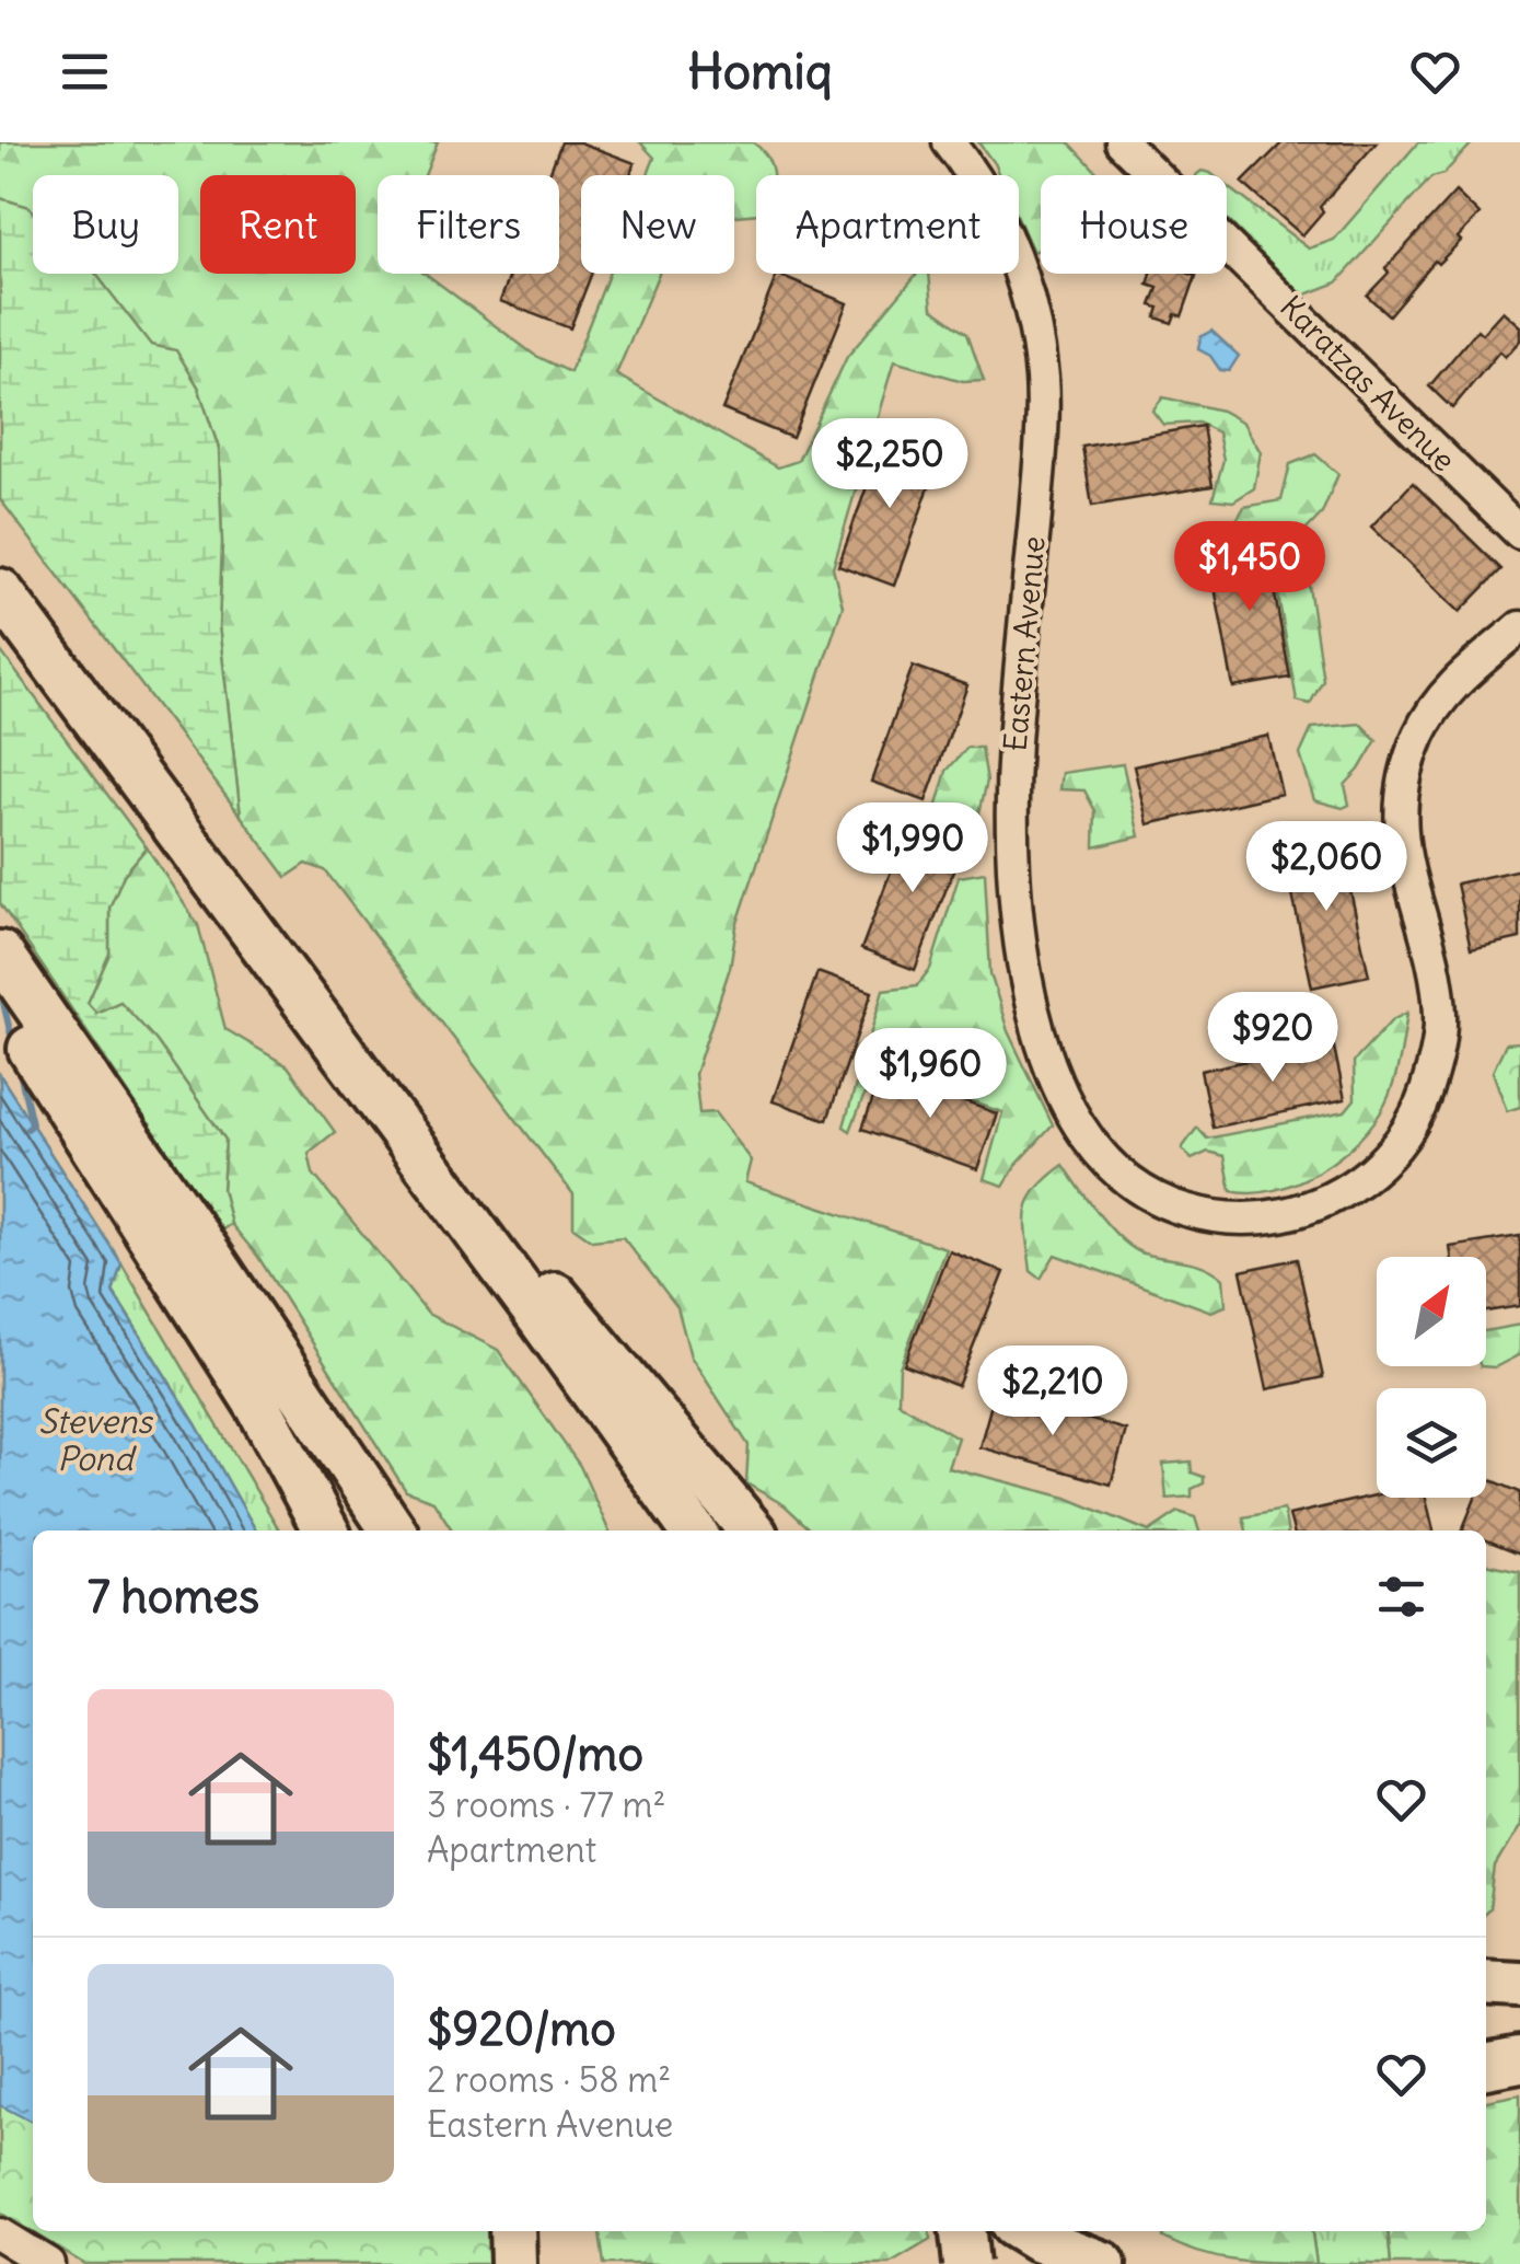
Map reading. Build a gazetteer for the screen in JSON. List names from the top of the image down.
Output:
{
  "streets": {
    "street": ["Karatzas Avenue", "Eastern Avenue"]
  },
  "water": ["Stevens Pond"],
  "north": "top right",
  "page": {
    "header": "Homiq",
    "chip": [
      "Buy",
      "Rent",
      "Filters",
      "New",
      "Apartment",
      "House"
    ],
    "price": [
      "$2,250",
      "$1,450",
      "$1,990",
      "$2,060",
      "$920",
      "$1,960",
      "$2,210"
    ],
    "heading": "7 homes",
    "list": [
      {
        "name": "$1,450/mo",
        "note": "3 rooms · 77 m² · Apartment"
      },
      {
        "name": "$920/mo",
        "note": "2 rooms · 58 m² · Eastern Avenue"
      }
    ]
  }
}
